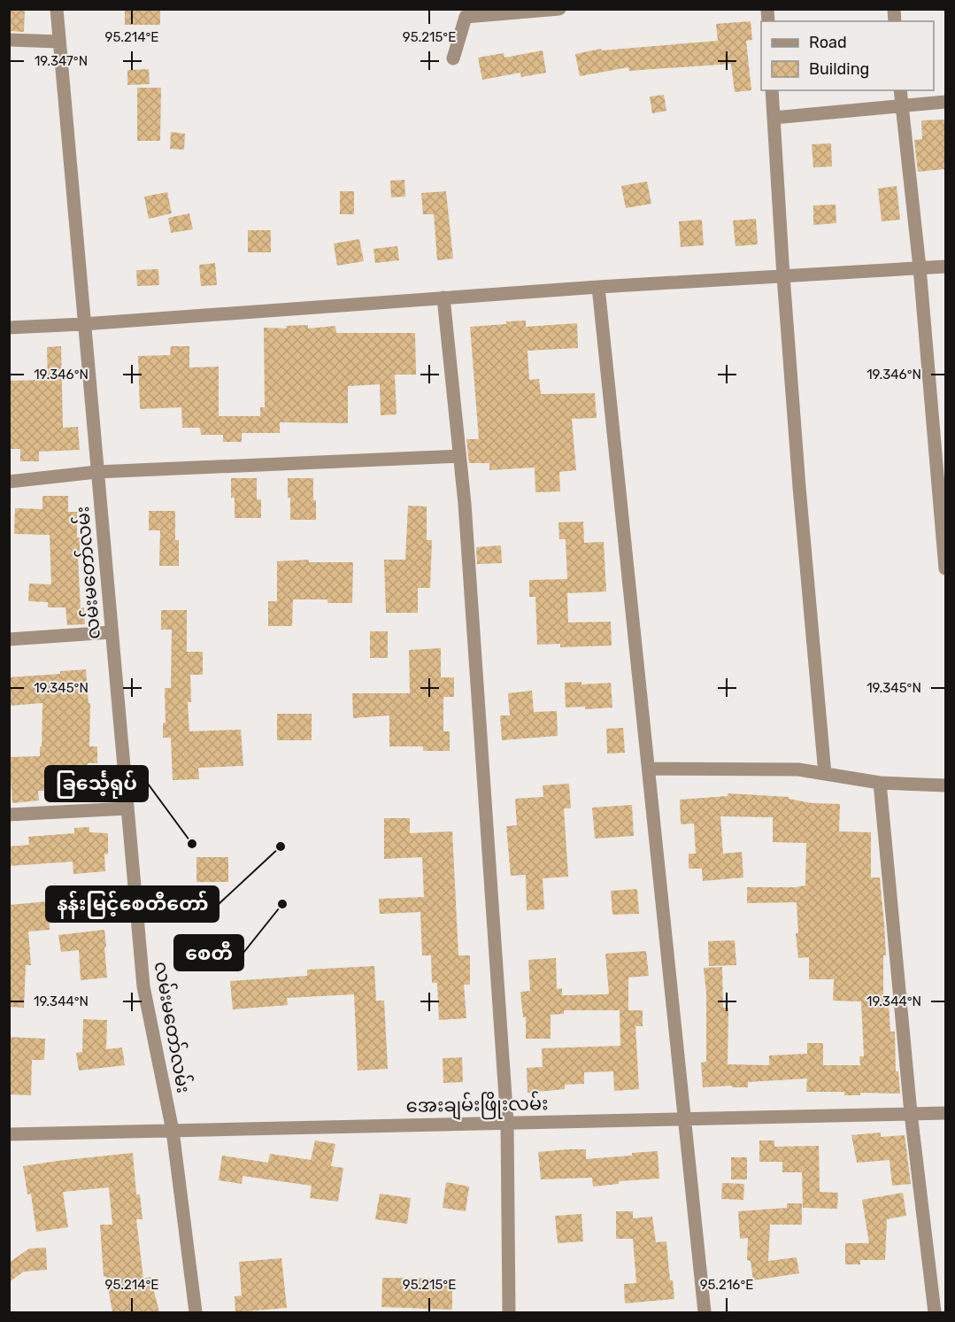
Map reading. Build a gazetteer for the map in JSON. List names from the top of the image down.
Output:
{
  "streets": {
    "street": ["လမ်းမတော်လမ်း", "အေးချမ်းဖြိုးလမ်း"]
  },
  "crossings": [
    ["လမ်းမတော်လမ်း", "အေးချမ်းဖြိုးလမ်း"]
  ],
  "places": ["ခြင်္သေ့ရုပ်", "နန်းမြင့်စေတီတော်", "စေတီ"],
  "legend": ["Road", "Building"],
  "coordinates": [
    "95.214°E",
    "95.215°E",
    "19.347°N",
    "19.346°N",
    "19.345°N",
    "19.344°N",
    "95.216°E"
  ]
}
